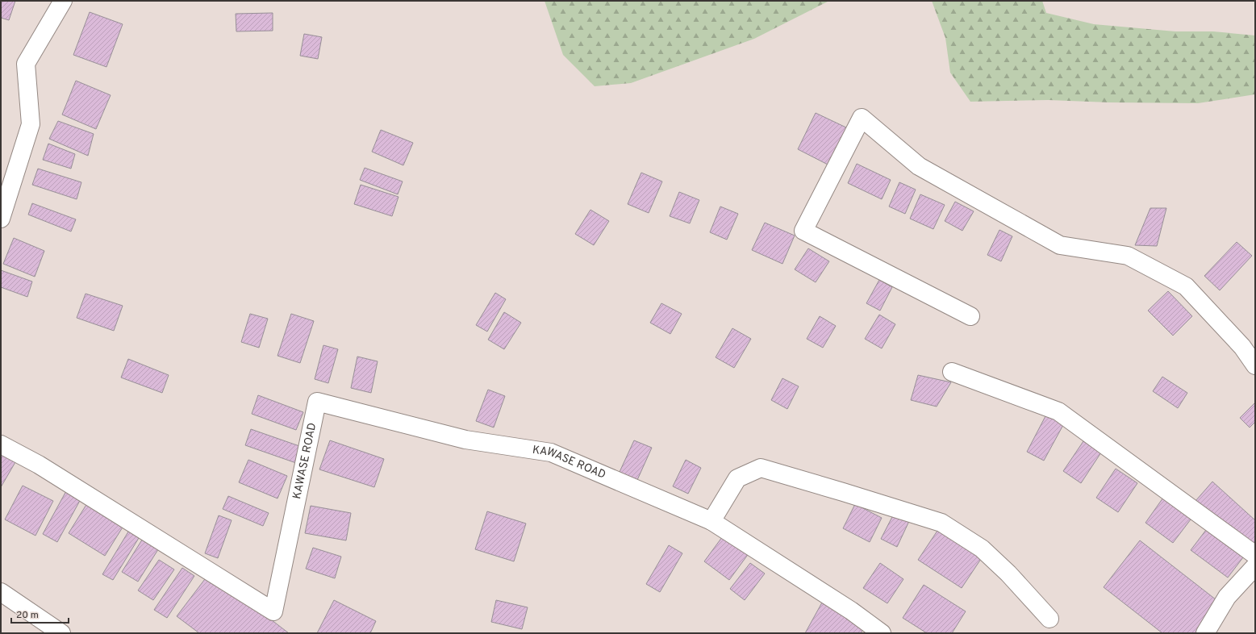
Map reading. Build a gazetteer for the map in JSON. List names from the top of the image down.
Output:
{
  "streets": {
    "main road": ["KAWASE ROAD"]
  },
  "scale_bar": "20 m"
}
